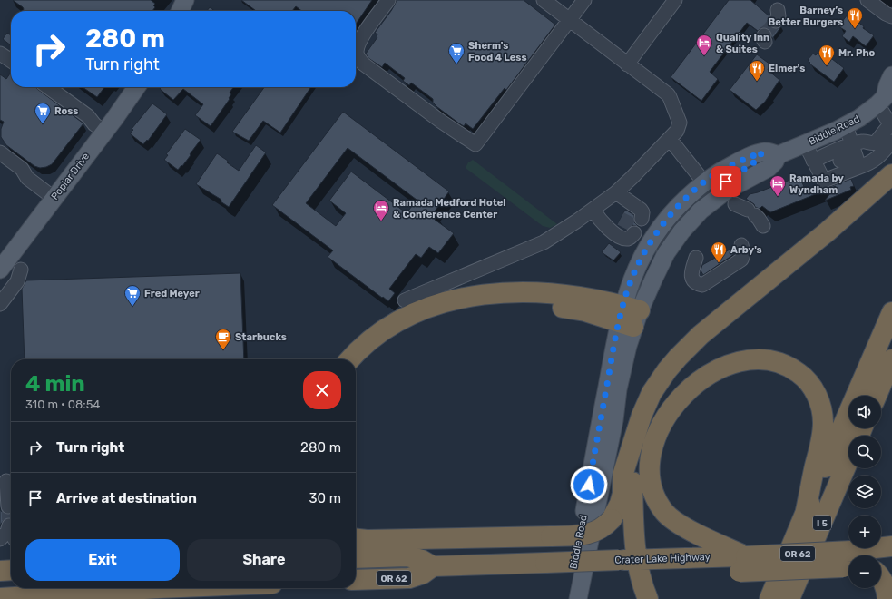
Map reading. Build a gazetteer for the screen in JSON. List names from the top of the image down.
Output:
{
  "streets": {
    "highway": ["I 5", "OR 62", "Crater Lake Highway"],
    "main road": ["Biddle Road", "Poplar Drive"]
  },
  "places": {
    "restaurant": [
      "Barney’s Better Burgers",
      "Mr. Pho",
      "Elmer's",
      "Arby's"
    ],
    "hotel": ["Quality Inn & Suites", "Ramada by Wyndham", "Ramada Medford Hotel & Conference Center"],
    "supermarket": ["Sherm's Food 4 Less", "Ross", "Fred Meyer"],
    "cafe": ["Starbucks"]
  },
  "page": {
    "turn": ["280 m", "Turn right"],
    "heading": ["4 min", "310 m · 08:54"],
    "map_buttons": ["+", "−"],
    "list": [
      {
        "name": "Turn right",
        "value": "280 m"
      },
      {
        "name": "Arrive at destination",
        "value": "30 m"
      }
    ],
    "buttons": ["Exit", "Share"]
  }
}
